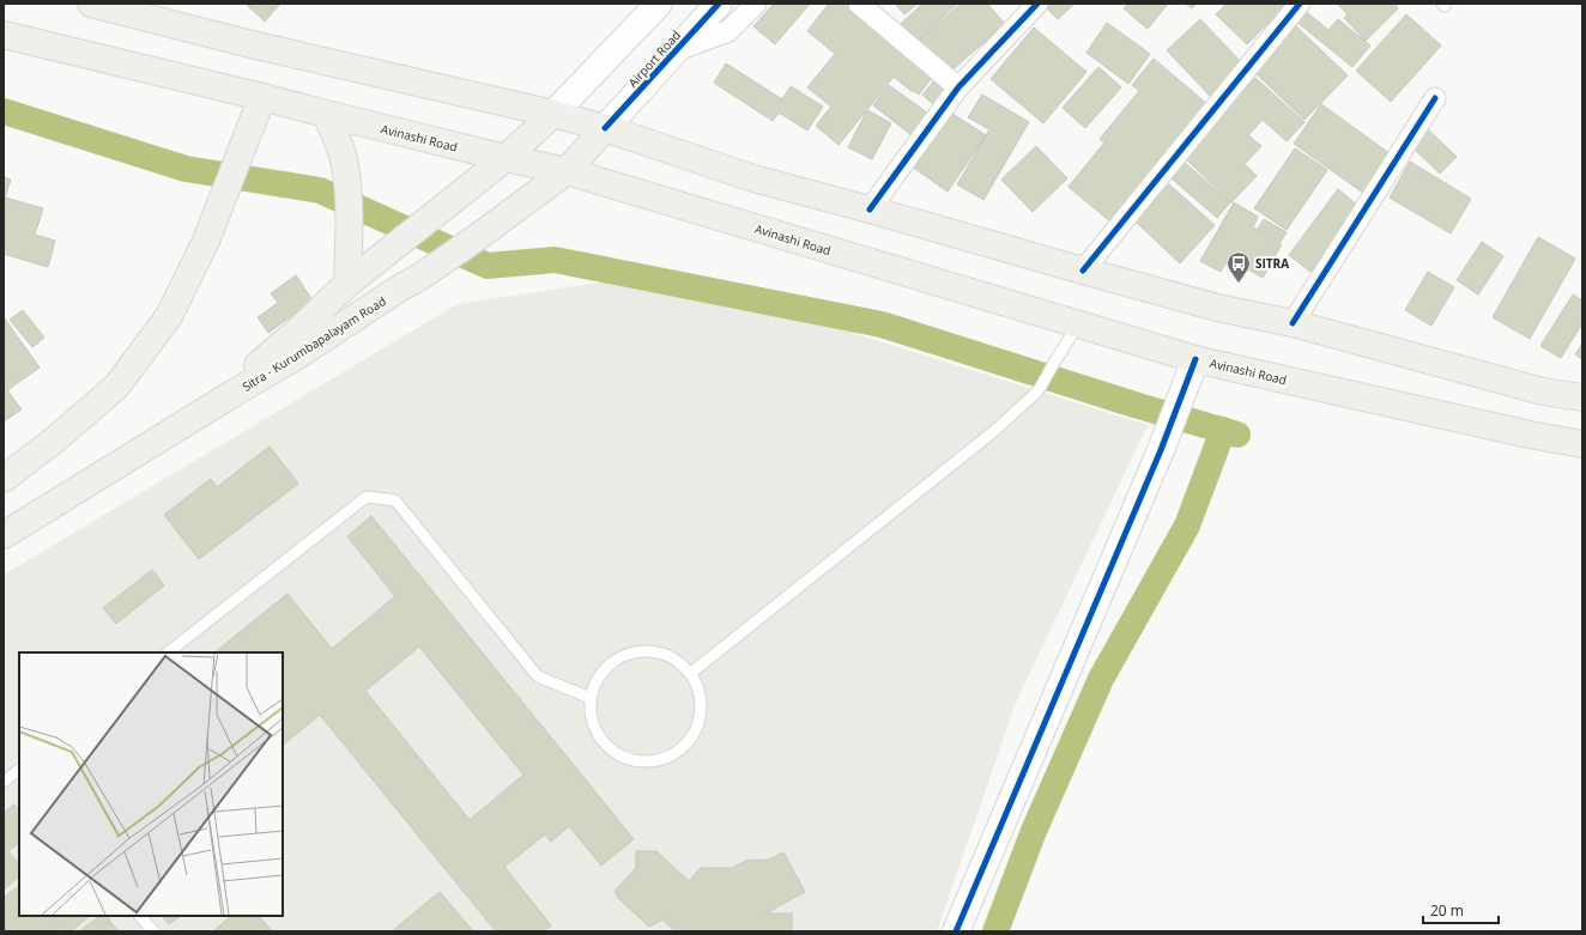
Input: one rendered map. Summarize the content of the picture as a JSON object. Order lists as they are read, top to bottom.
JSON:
{
  "streets": {
    "main road": ["Avinashi Road", "Sitra - Kurumbapalayam Road"],
    "street": ["Airport Road"]
  },
  "crossings": [
    ["Airport Road", "Sitra - Kurumbapalayam Road"],
    ["Avinashi Road", "Sitra - Kurumbapalayam Road"]
  ],
  "places": {
    "bus stop": ["SITRA"]
  },
  "scale_bar": "20 m"
}
